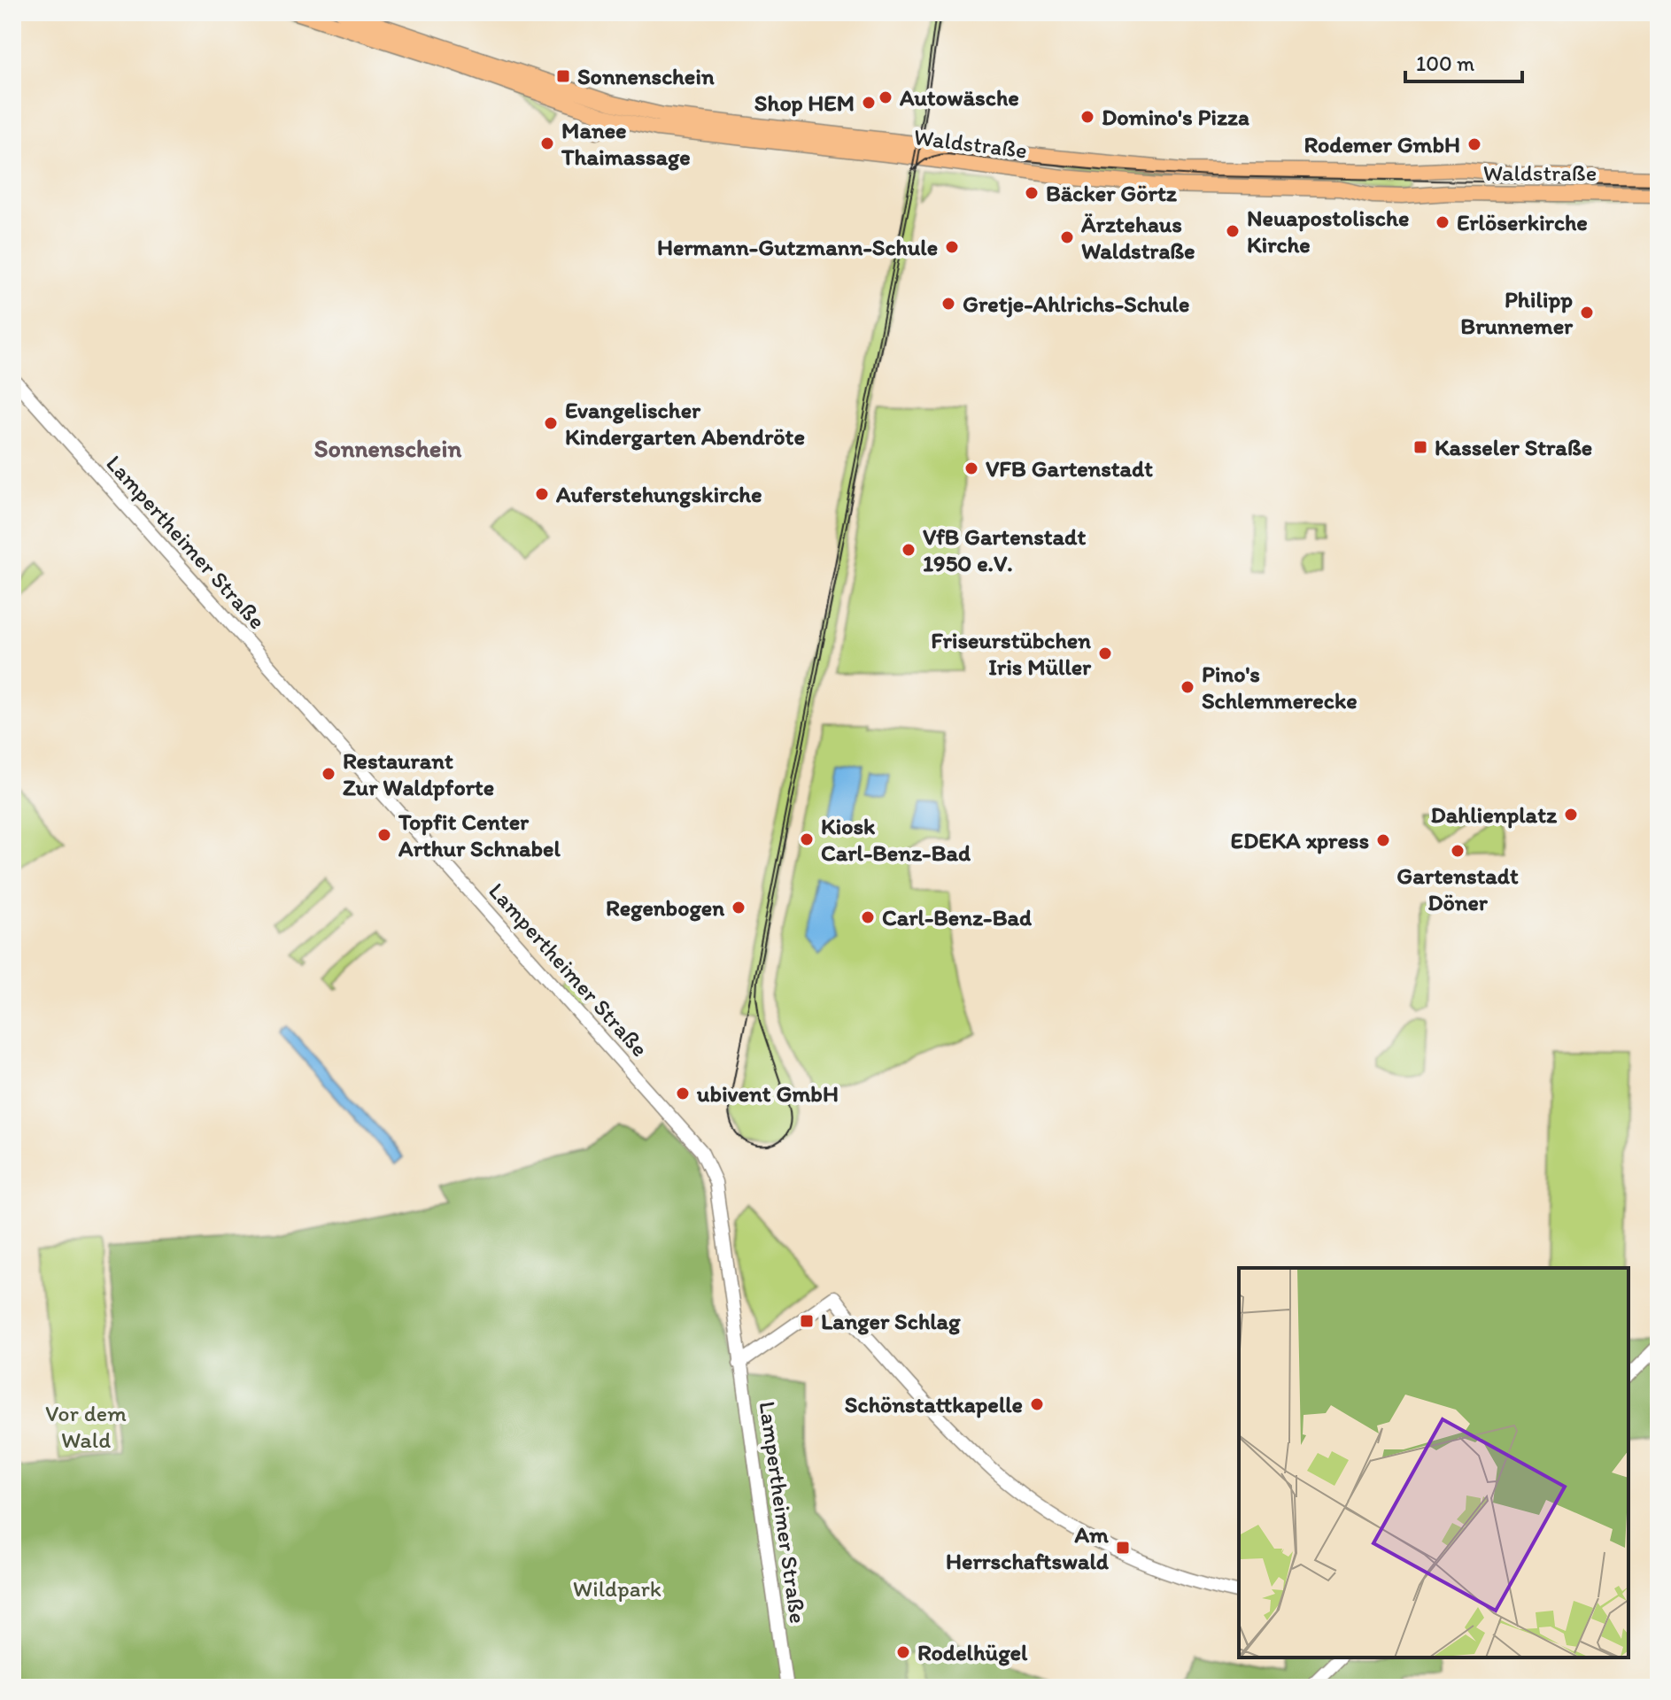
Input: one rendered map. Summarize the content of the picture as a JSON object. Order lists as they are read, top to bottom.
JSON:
{
  "streets": {
    "main road": ["Waldstraße"],
    "street": ["Lampertheimer Straße"]
  },
  "districts": ["Sonnenschein"],
  "parks": ["Vor dem Wald", "Wildpark"],
  "places": {
    "transit": [
      "Sonnenschein",
      "Kasseler Straße",
      "Langer Schlag",
      "Am Herrschaftswald"
    ],
    "other": [
      "Autowäsche",
      "Shop HEM",
      "Domino's Pizza",
      "Manee Thaimassage",
      "Rodemer GmbH",
      "Bäcker Görtz",
      "Erlöserkirche",
      "Neuapostolische Kirche",
      "Ärztehaus Waldstraße",
      "Hermann-Gutzmann-Schule",
      "Gretje-Ahlrichs-Schule",
      "Philipp Brunnemer",
      "Evangelischer Kindergarten Abendröte",
      "VFB Gartenstadt",
      "Auferstehungskirche",
      "VfB Gartenstadt 1950 e.V.",
      "Friseurstübchen Iris Müller",
      "Pino's Schlemmerecke",
      "Restaurant Zur Waldpforte",
      "Dahlienplatz",
      "Topfit Center Arthur Schnabel",
      "Kiosk Carl-Benz-Bad",
      "EDEKA xpress",
      "Gartenstadt Döner",
      "Regenbogen",
      "Carl-Benz-Bad",
      "ubivent GmbH",
      "Schönstattkapelle",
      "Rodelhügel"
    ]
  },
  "scale_bar": "100 m"
}
